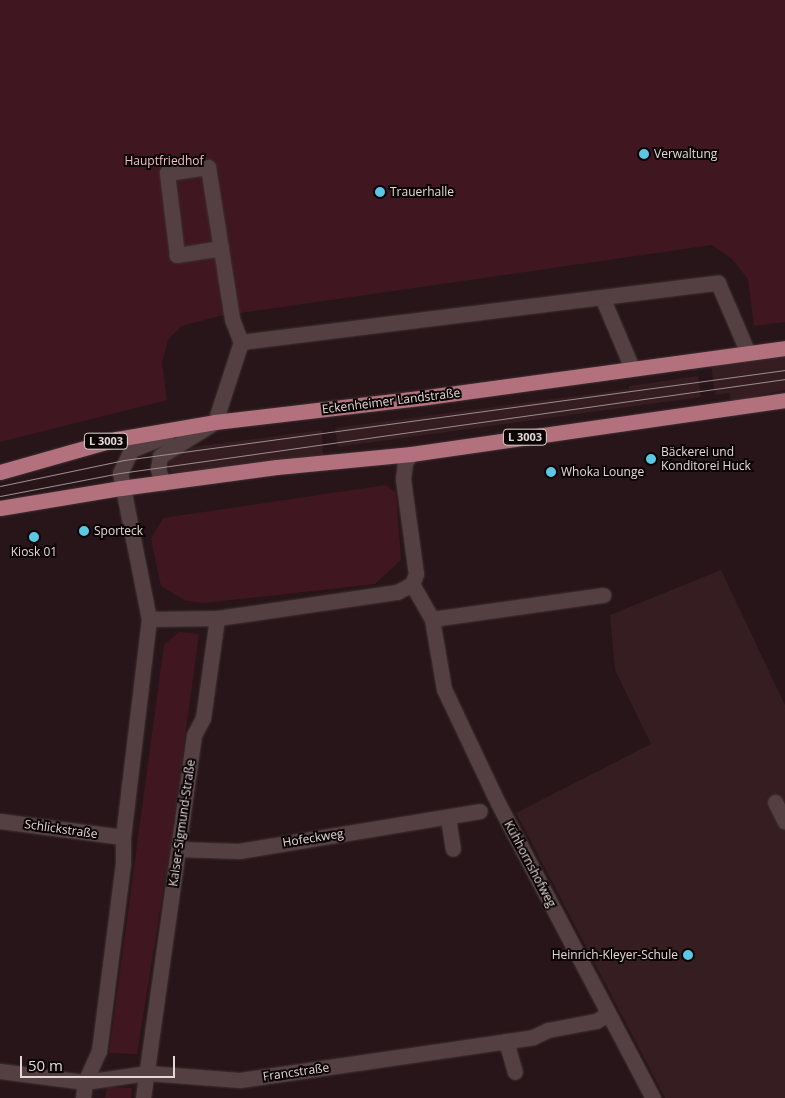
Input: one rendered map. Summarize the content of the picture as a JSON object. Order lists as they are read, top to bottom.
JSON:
{
  "streets": {
    "main road": ["Eckenheimer Landstraße", "L 3003"],
    "street": [
      "Kaiser-Sigmund-Straße",
      "Schlickstraße",
      "Hofeckweg",
      "Kühhornshofweg",
      "Francstraße"
    ]
  },
  "crossings": [
    ["Kaiser-Sigmund-Straße", "Hofeckweg"],
    ["Kaiser-Sigmund-Straße", "Francstraße"],
    ["Kühhornshofweg", "Francstraße"]
  ],
  "parks": ["Hauptfriedhof"],
  "places": [
    "Verwaltung",
    "Trauerhalle",
    "Bäckerei und Konditorei Huck",
    "Whoka Lounge",
    "Sporteck",
    "Kiosk 01",
    "Heinrich-Kleyer-Schule"
  ],
  "scale_bar": "50 m"
}
